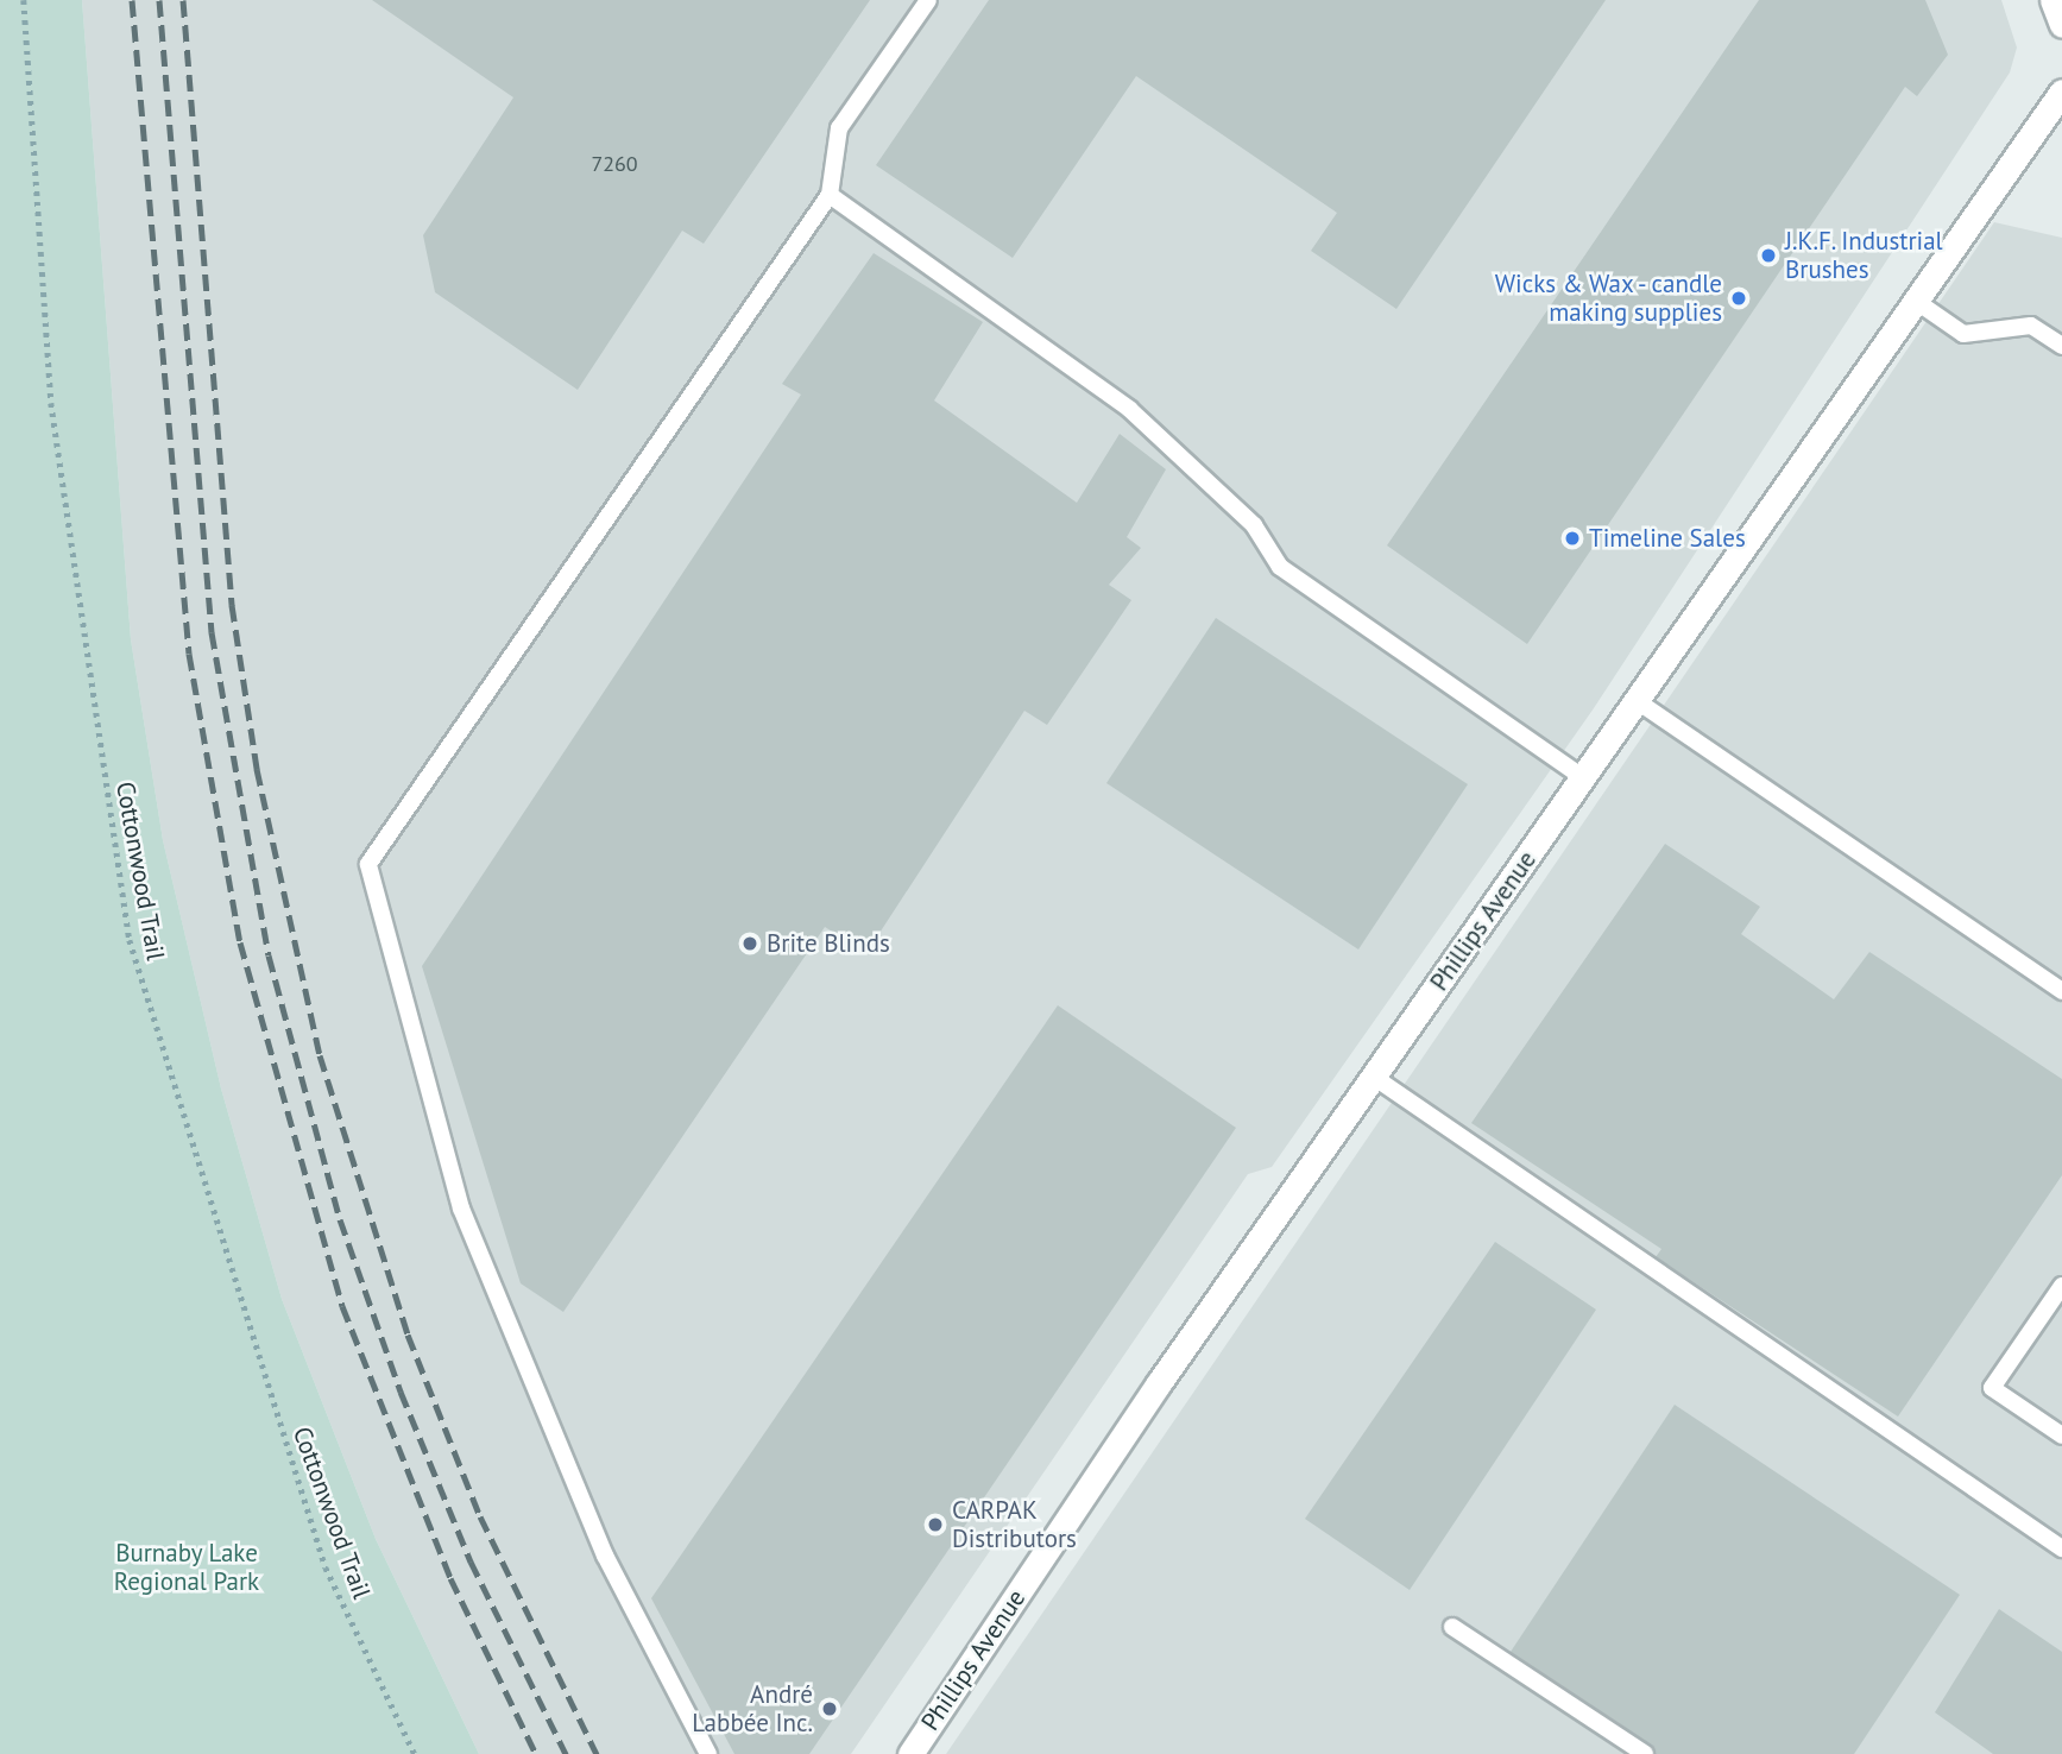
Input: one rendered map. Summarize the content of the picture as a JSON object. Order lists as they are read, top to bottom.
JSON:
{
  "streets": {
    "street": ["Phillips Avenue"],
    "path": ["Cottonwood Trail"]
  },
  "parks": ["Burnaby Lake Regional Park"],
  "places": [
    "J.K.F. Industrial Brushes",
    "Wicks & Wax - candle making supplies",
    "Timeline Sales",
    "Brite Blinds",
    "CARPAK Distributors",
    "André Labbée Inc."
  ],
  "house_numbers": ["7260"]
}
